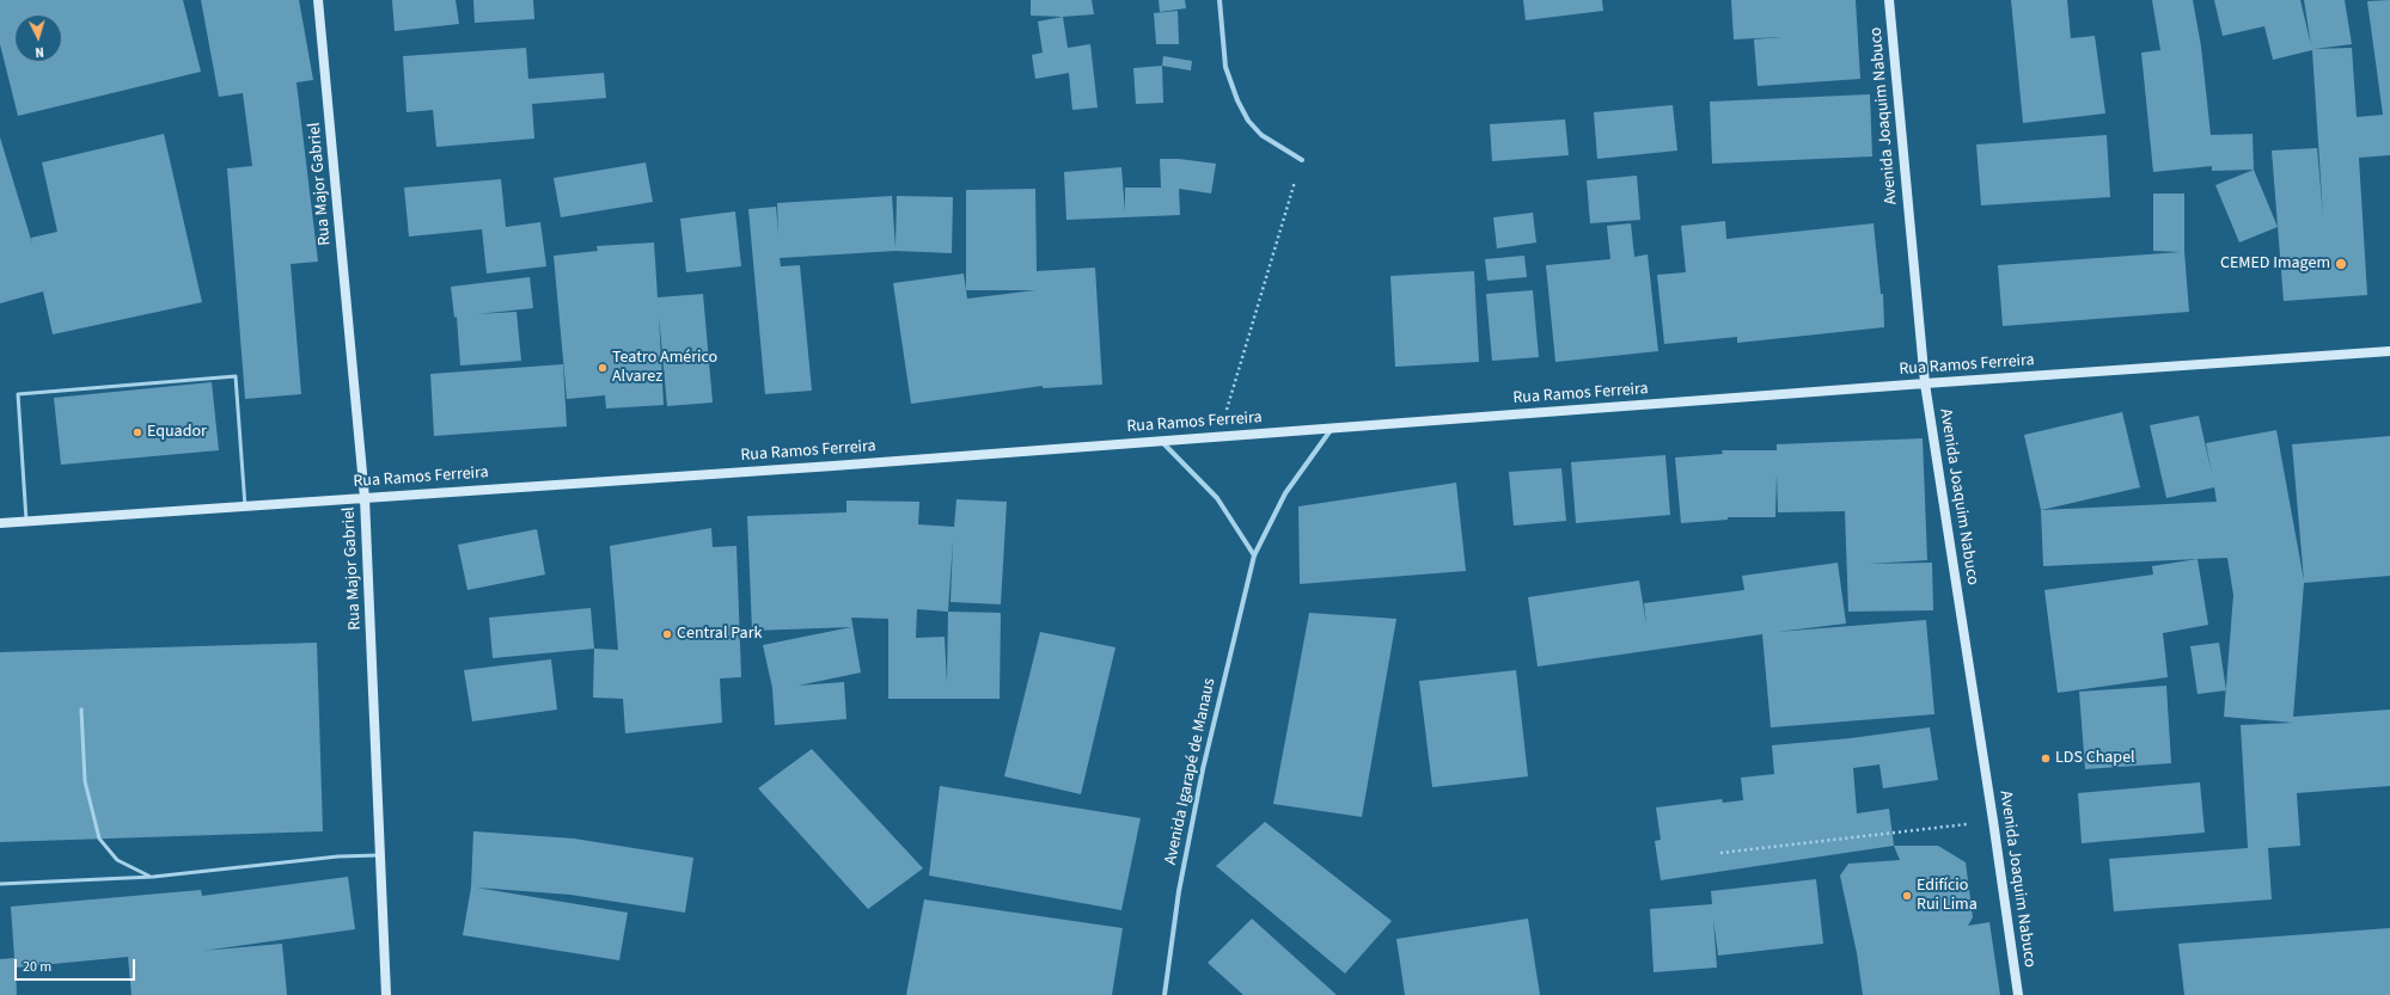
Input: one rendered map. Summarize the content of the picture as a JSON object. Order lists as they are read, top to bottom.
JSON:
{
  "streets": {
    "main road": ["Avenida Joaquim Nabuco", "Rua Major Gabriel", "Rua Ramos Ferreira"],
    "street": ["Avenida Igarapé de Manaus"]
  },
  "crossings": [
    ["Avenida Joaquim Nabuco", "Rua Ramos Ferreira"],
    ["Rua Major Gabriel", "Rua Ramos Ferreira"],
    ["Rua Ramos Ferreira", "Avenida Igarapé de Manaus"]
  ],
  "places": [
    "CEMED Imagem",
    "Teatro Américo Alvarez",
    "Equador",
    "Central Park",
    "LDS Chapel",
    "Edifício Rui Lima"
  ],
  "scale_bar": "20 m",
  "north": "bottom"
}
